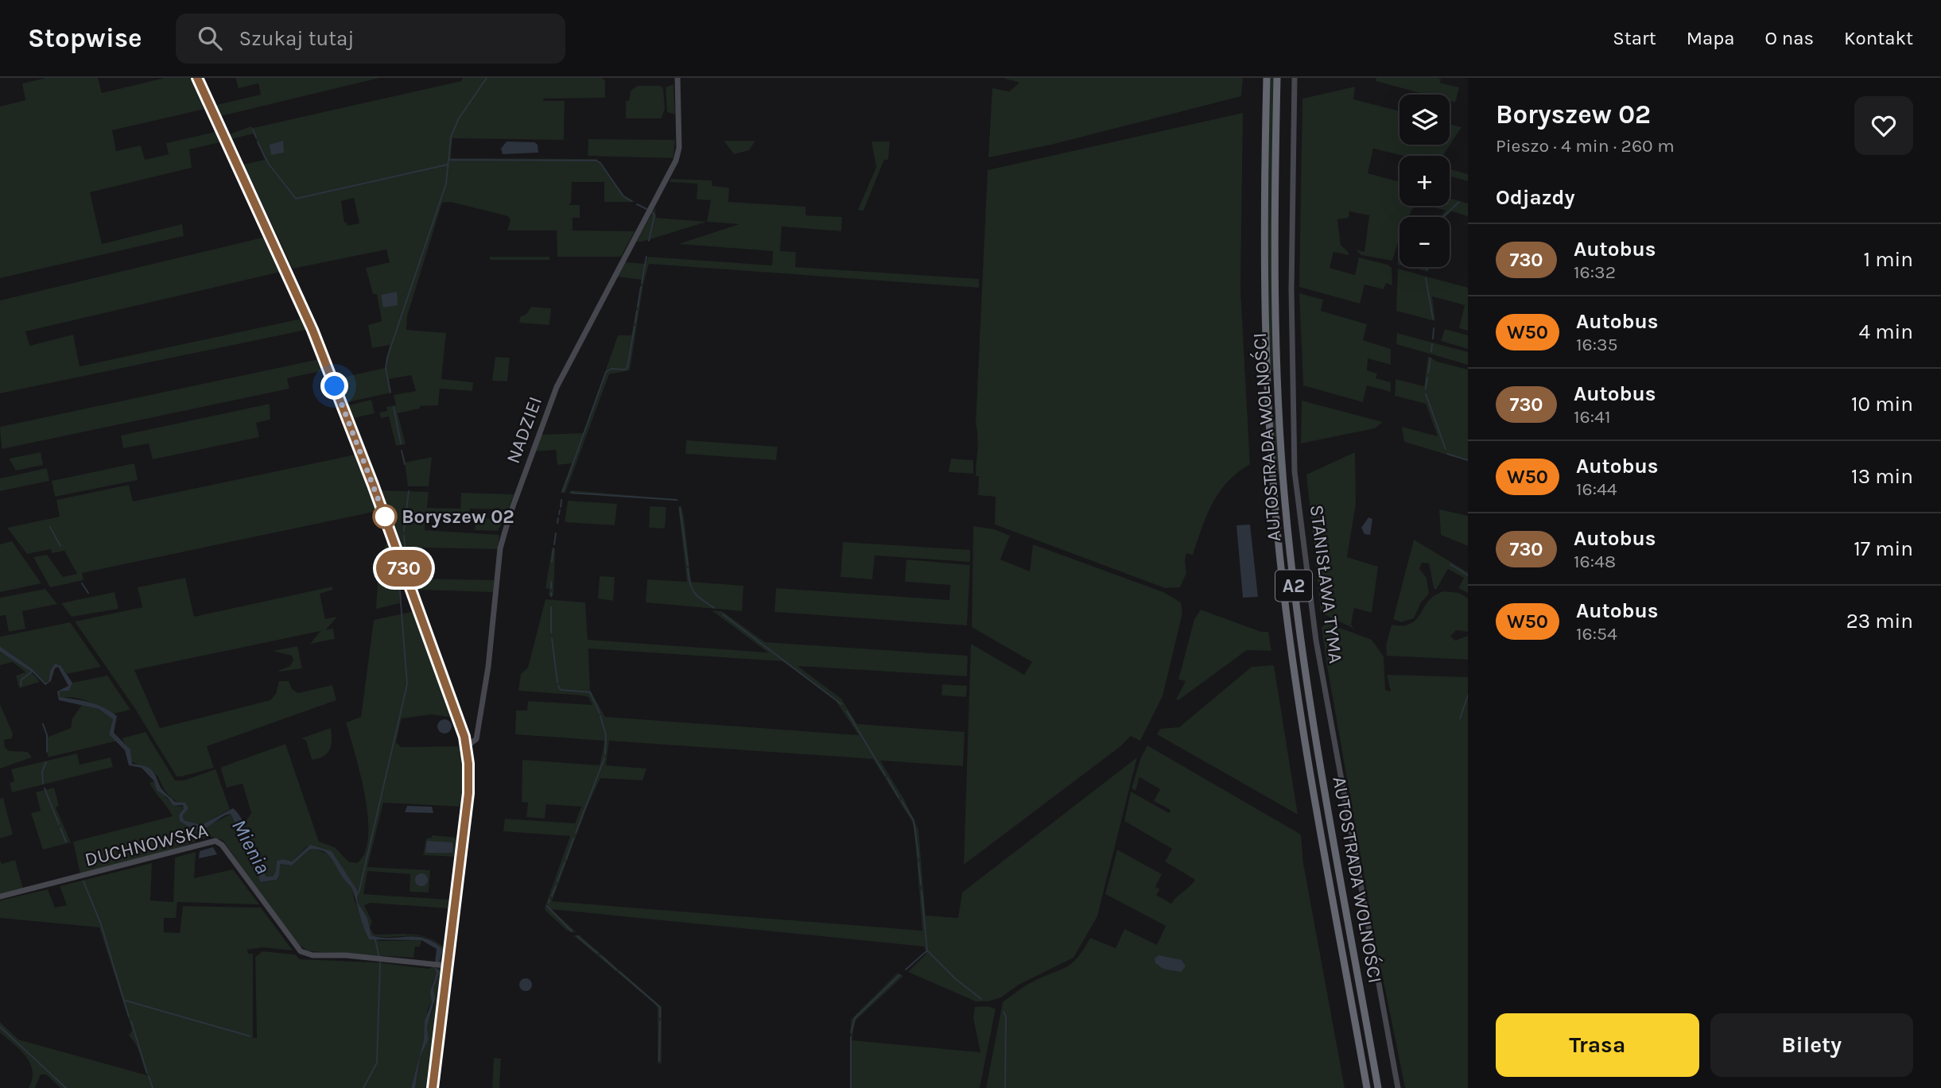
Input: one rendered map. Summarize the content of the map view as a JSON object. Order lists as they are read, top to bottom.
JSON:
{
  "streets": {
    "highway": ["AUTOSTRADA WOLNOŚCI", "A2"],
    "street": ["NADZIEI", "STANISŁAWA TYMA", "DUCHNOWSKA"]
  },
  "water": ["Mienia"],
  "places": ["Boryszew 02"],
  "lines": ["bus line 730"],
  "page": {
    "header": "Stopwise",
    "search": "Szukaj tutaj",
    "nav": [
      "Start",
      "Mapa",
      "O nas",
      "Kontakt"
    ],
    "on_map": "730",
    "heading": [
      ["Boryszew 02", "Pieszo · 4 min · 260 m"],
      "Odjazdy"
    ],
    "map_buttons": ["+", "−"],
    "list": [
      {
        "mark": "730",
        "name": "Autobus",
        "note": "16:32",
        "value": "1 min"
      },
      {
        "mark": "W50",
        "name": "Autobus",
        "note": "16:35",
        "value": "4 min"
      },
      {
        "mark": "730",
        "name": "Autobus",
        "note": "16:41",
        "value": "10 min"
      },
      {
        "mark": "W50",
        "name": "Autobus",
        "note": "16:44",
        "value": "13 min"
      },
      {
        "mark": "730",
        "name": "Autobus",
        "note": "16:48",
        "value": "17 min"
      },
      {
        "mark": "W50",
        "name": "Autobus",
        "note": "16:54",
        "value": "23 min"
      }
    ],
    "buttons": ["Trasa", "Bilety"]
  }
}
